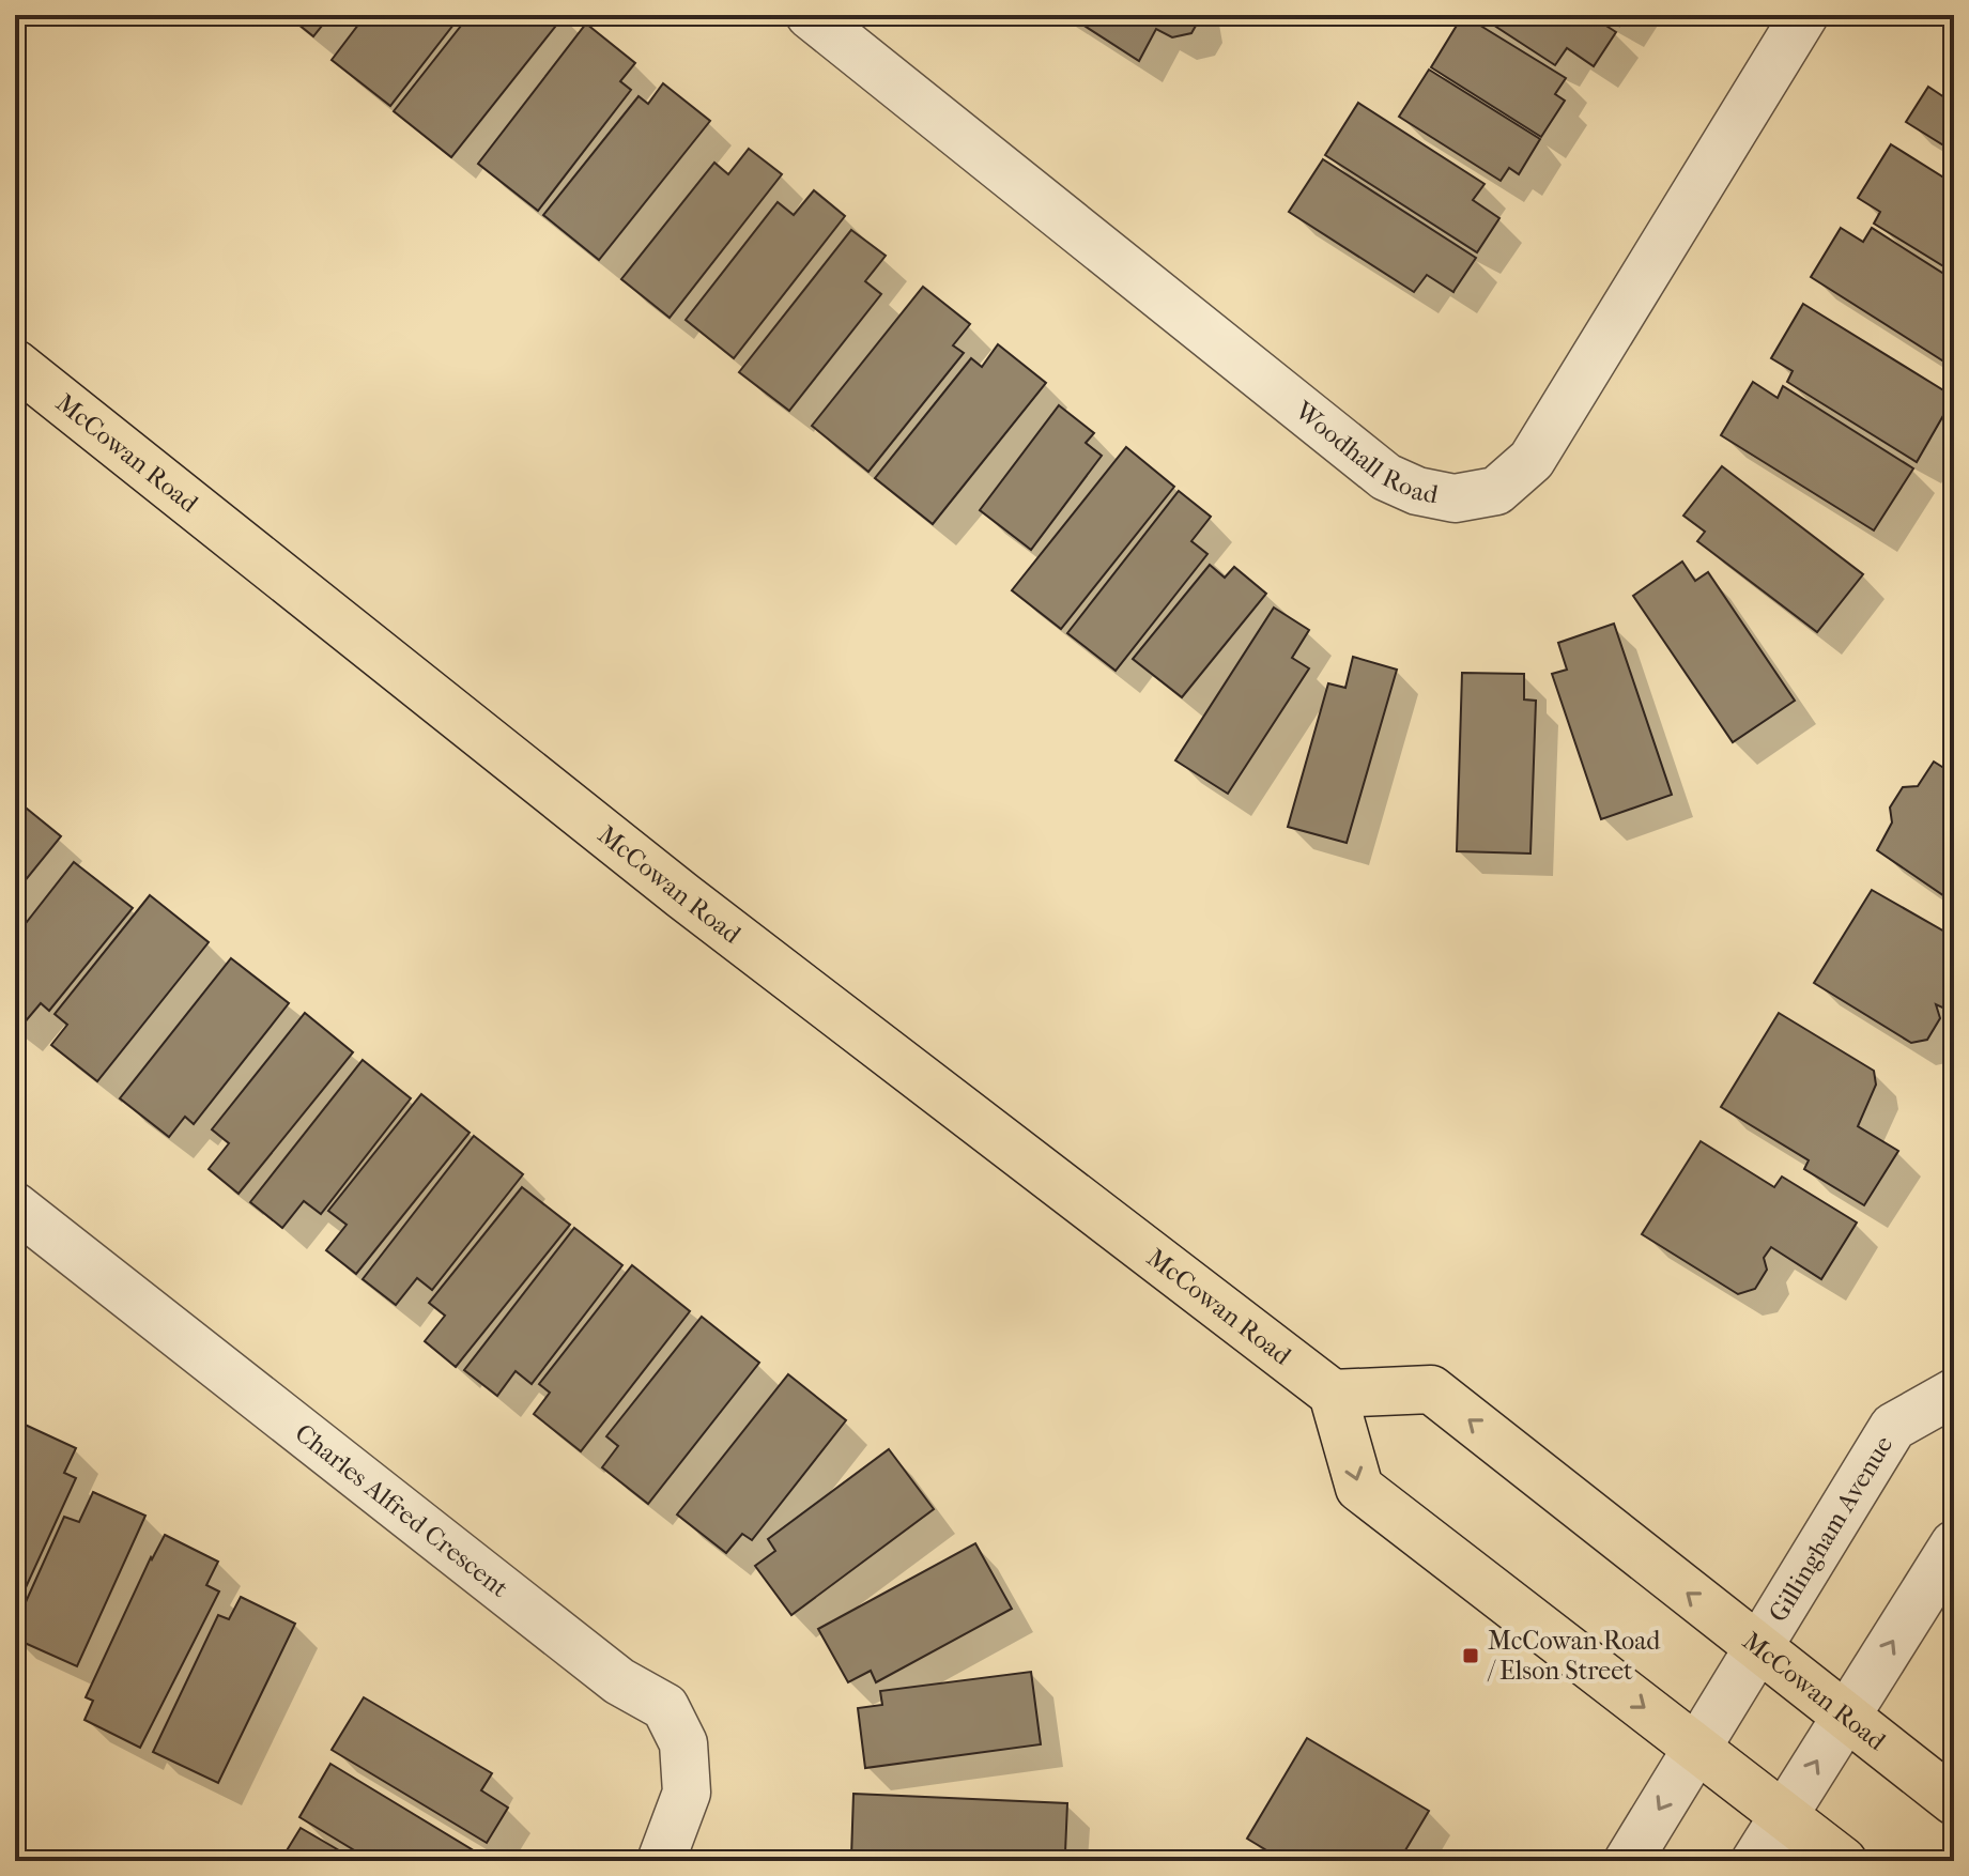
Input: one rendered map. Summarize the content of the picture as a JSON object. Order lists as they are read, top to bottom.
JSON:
{
  "streets": {
    "main road": ["McCowan Road"],
    "street": ["Woodhall Road", "Charles Alfred Crescent", "Gillingham Avenue"]
  },
  "crossings": [
    ["McCowan Road", "Gillingham Avenue"]
  ],
  "places": {
    "transit": ["McCowan Road / Elson Street"]
  }
}
